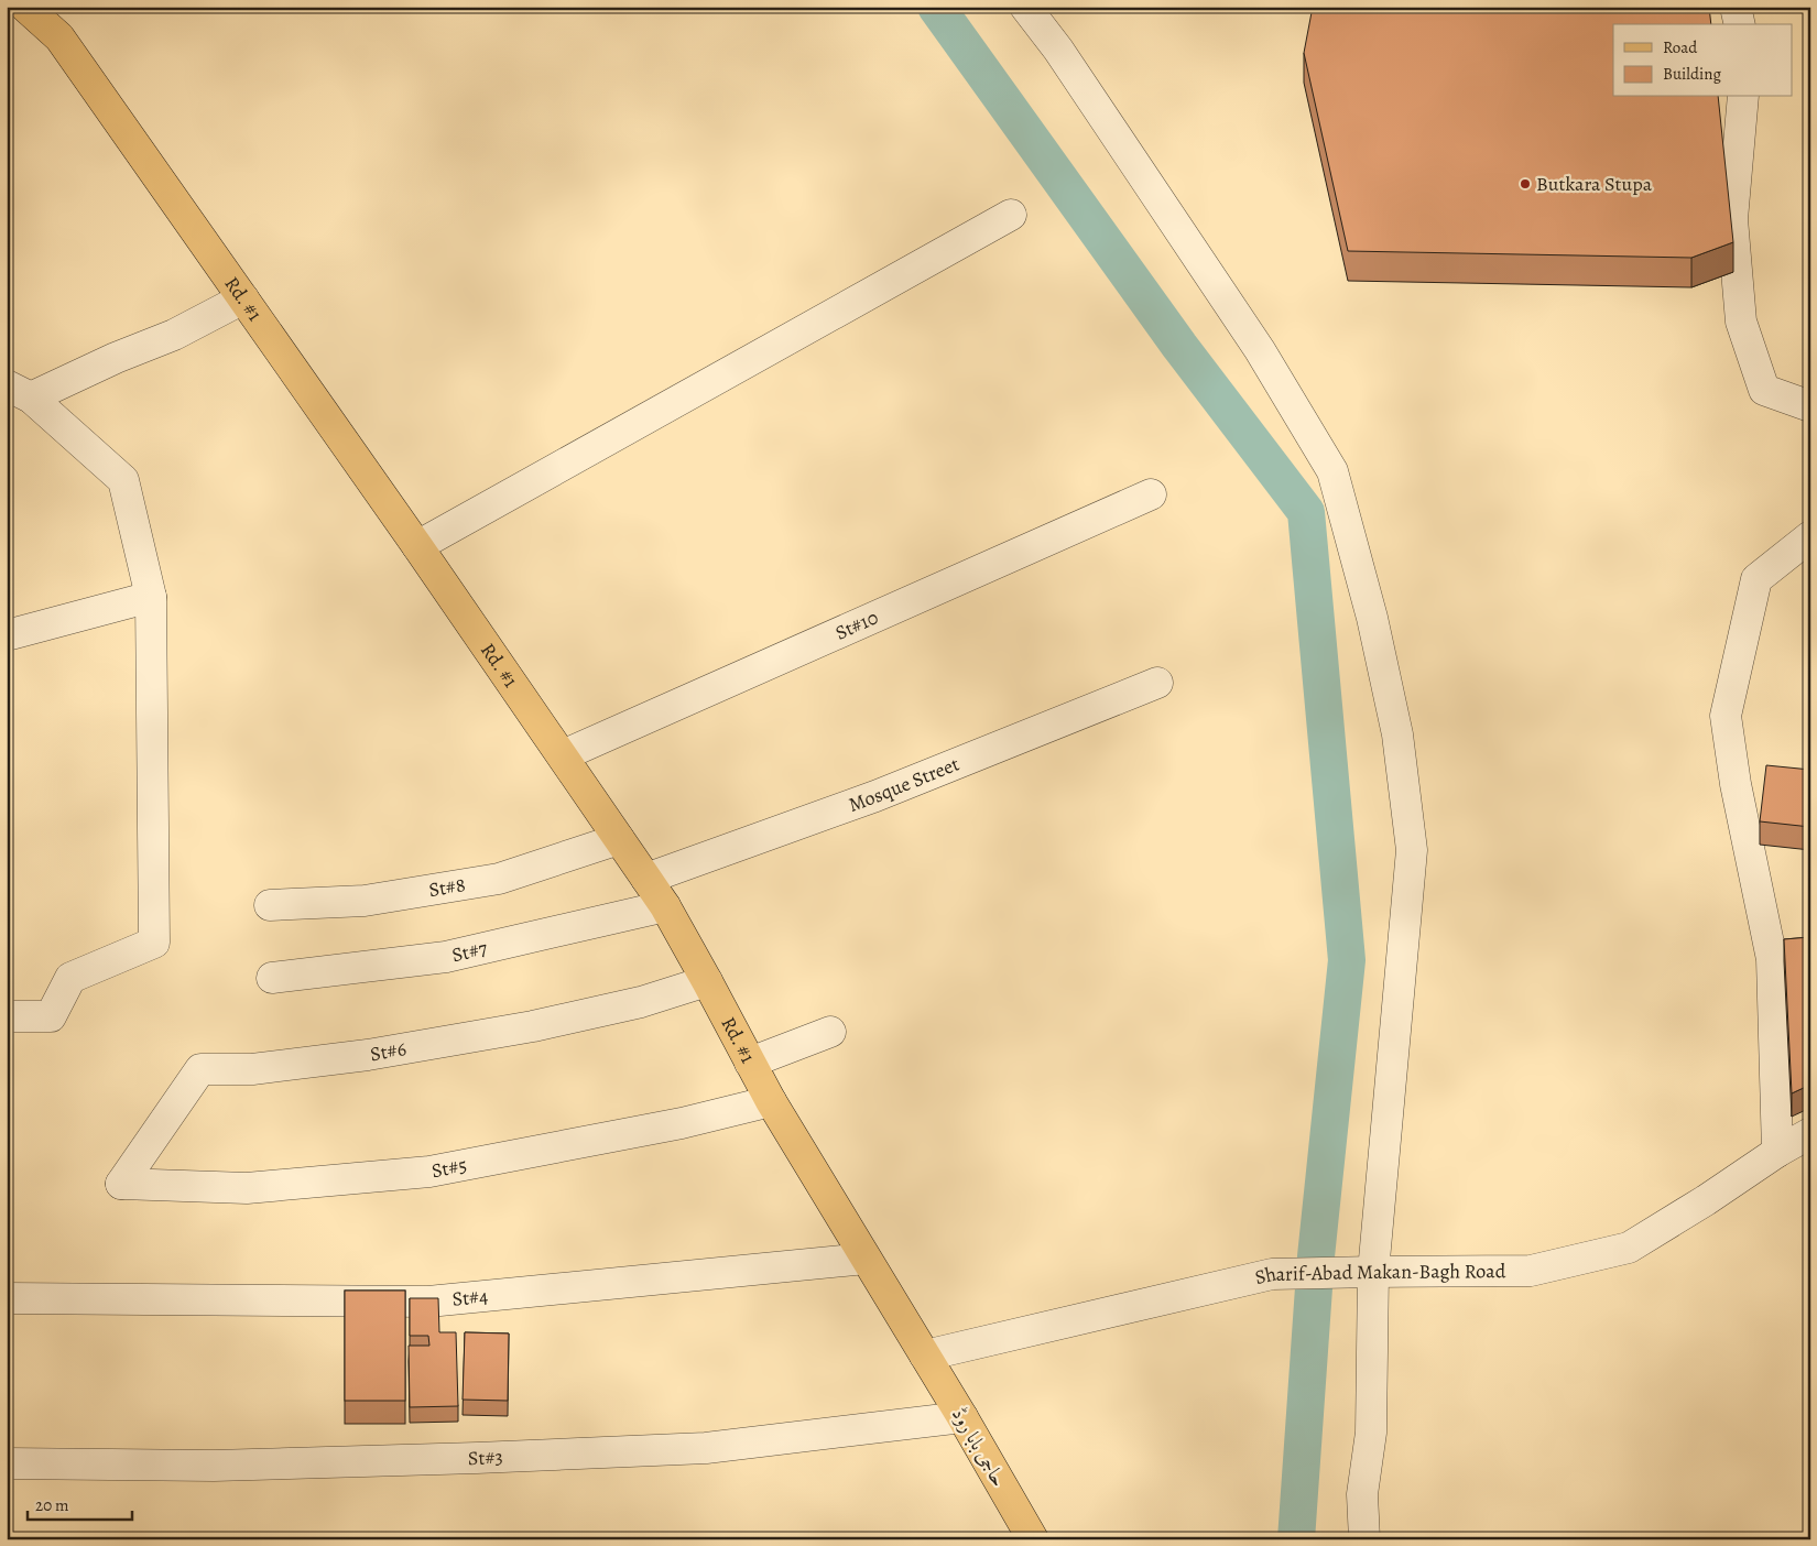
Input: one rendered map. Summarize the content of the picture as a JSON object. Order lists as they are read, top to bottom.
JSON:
{
  "streets": {
    "main road": ["Rd. #1", "حاجی بابا روڈ"],
    "street": [
      "St#10",
      "Mosque Street",
      "St#8",
      "St#7",
      "St#6",
      "St#5",
      "Sharif-Abad Makan-Bagh Road",
      "St#4",
      "St#3"
    ]
  },
  "crossings": [
    ["Rd. #1", "St#10"],
    ["Rd. #1", "Mosque Street"],
    ["Rd. #1", "St#8"],
    ["Rd. #1", "St#7"],
    ["Rd. #1", "St#6"],
    ["Rd. #1", "St#5"],
    ["Rd. #1", "Sharif-Abad Makan-Bagh Road"],
    ["Rd. #1", "St#4"],
    ["Rd. #1", "حاجی بابا روڈ"],
    ["St#6", "St#5"],
    ["Sharif-Abad Makan-Bagh Road", "حاجی بابا روڈ"],
    ["حاجی بابا روڈ", "St#3"]
  ],
  "places": ["Butkara Stupa"],
  "legend": ["Road", "Building"],
  "scale_bar": "20 m"
}
